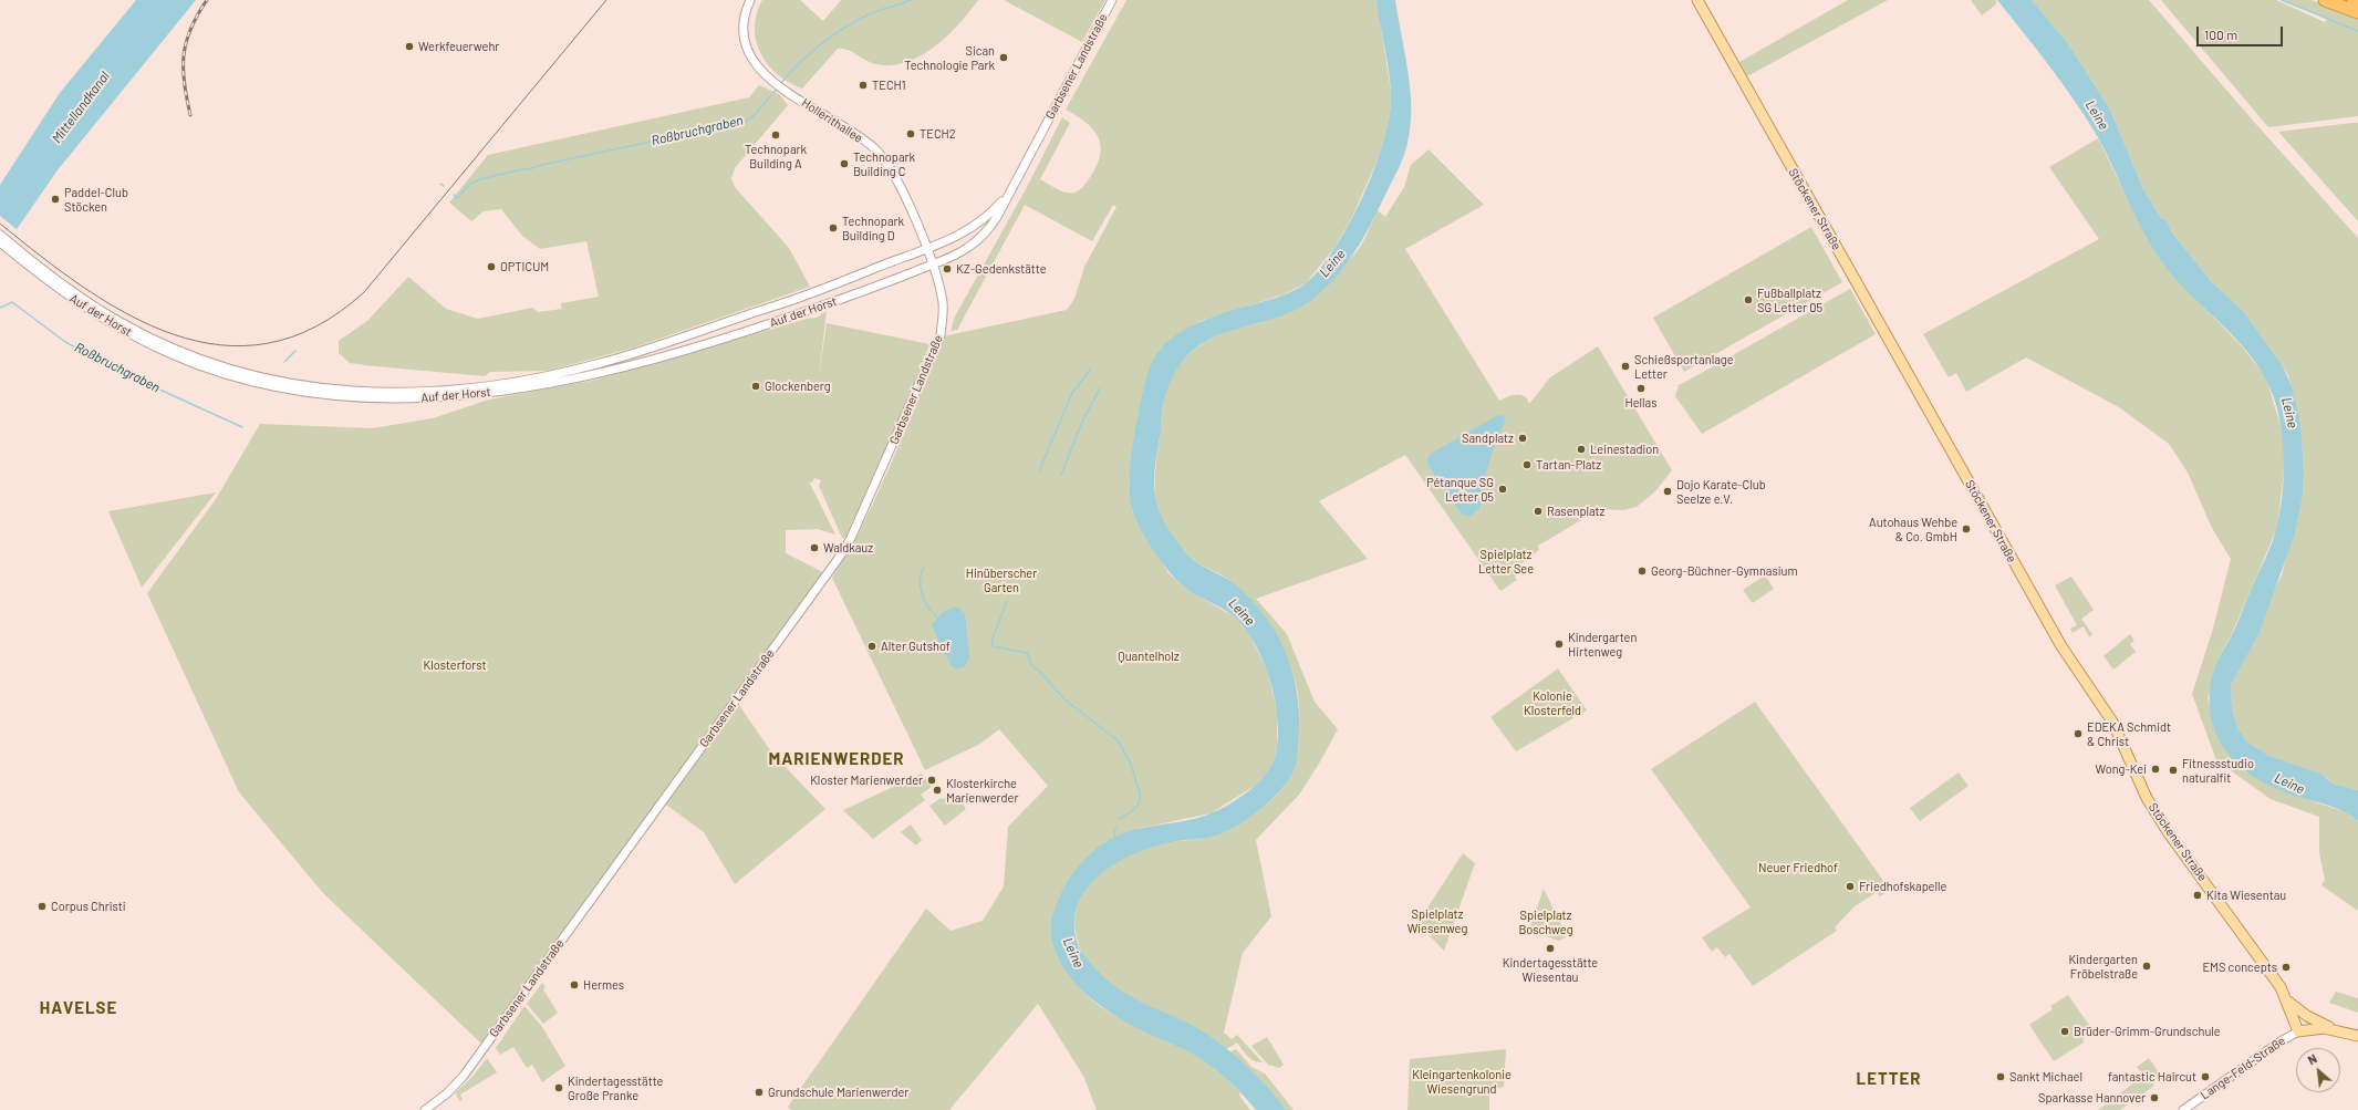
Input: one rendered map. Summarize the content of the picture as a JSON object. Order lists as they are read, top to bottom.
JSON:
{
  "streets": {
    "main road": ["Stöckener Straße", "Lange-Feld-Straße"],
    "street": ["Garbsener Landstraße", "Hollerithallee", "Auf der Horst"]
  },
  "crossings": [
    ["Garbsener Landstraße", "Hollerithallee"],
    ["Garbsener Landstraße", "Auf der Horst"],
    ["Hollerithallee", "Auf der Horst"],
    ["Stöckener Straße", "Lange-Feld-Straße"]
  ],
  "districts": ["MARIENWERDER", "HAVELSE", "LETTER"],
  "water": ["Mittellandkanal", "Leine", "Roßbruchgraben"],
  "parks": [
    "Spielplatz Letter See",
    "Hinüberscher Garten",
    "Quantelholz",
    "Klosterforst",
    "Kolonie Klosterfeld",
    "Neuer Friedhof",
    "Spielplatz Wiesenweg",
    "Spielplatz Boschweg",
    "Kleingartenkolonie Wiesengrund"
  ],
  "places": [
    "Werkfeuerwehr",
    "Sican Technologie Park",
    "TECH1",
    "TECH2",
    "Technopark Building A",
    "Technopark Building C",
    "Paddel-Club Stöcken",
    "Technopark Building D",
    "OPTICUM",
    "KZ-Gedenkstätte",
    "Fußballplatz SG Letter 05",
    "Schießsportanlage Letter",
    "Glockenberg",
    "Hellas",
    "Sandplatz",
    "Leinestadion",
    "Tartan-Platz",
    "Pétanque SG Letter 05",
    "Dojo Karate-Club Seelze e.V.",
    "Rasenplatz",
    "Autohaus Wehbe & Co. GmbH",
    "Waldkauz",
    "Georg-Büchner-Gymnasium",
    "Kindergarten Hirtenweg",
    "Alter Gutshof",
    "EDEKA Schmidt & Christ",
    "Wong-Kei",
    "Fitnessstudio naturalfit",
    "Kloster Marienwerder",
    "Klosterkirche Marienwerder",
    "Friedhofskapelle",
    "Kita Wiesentau",
    "Corpus Christi",
    "Kindertagesstätte Wiesentau",
    "Kindergarten Fröbelstraße",
    "EMS concepts",
    "Hermes",
    "Brüder-Grimm-Grundschule",
    "Sankt Michael",
    "fantastic Haircut",
    "Kindertagesstätte Große Pranke",
    "Grundschule Marienwerder",
    "Sparkasse Hannover"
  ],
  "scale_bar": "100 m",
  "north": "top left"
}
